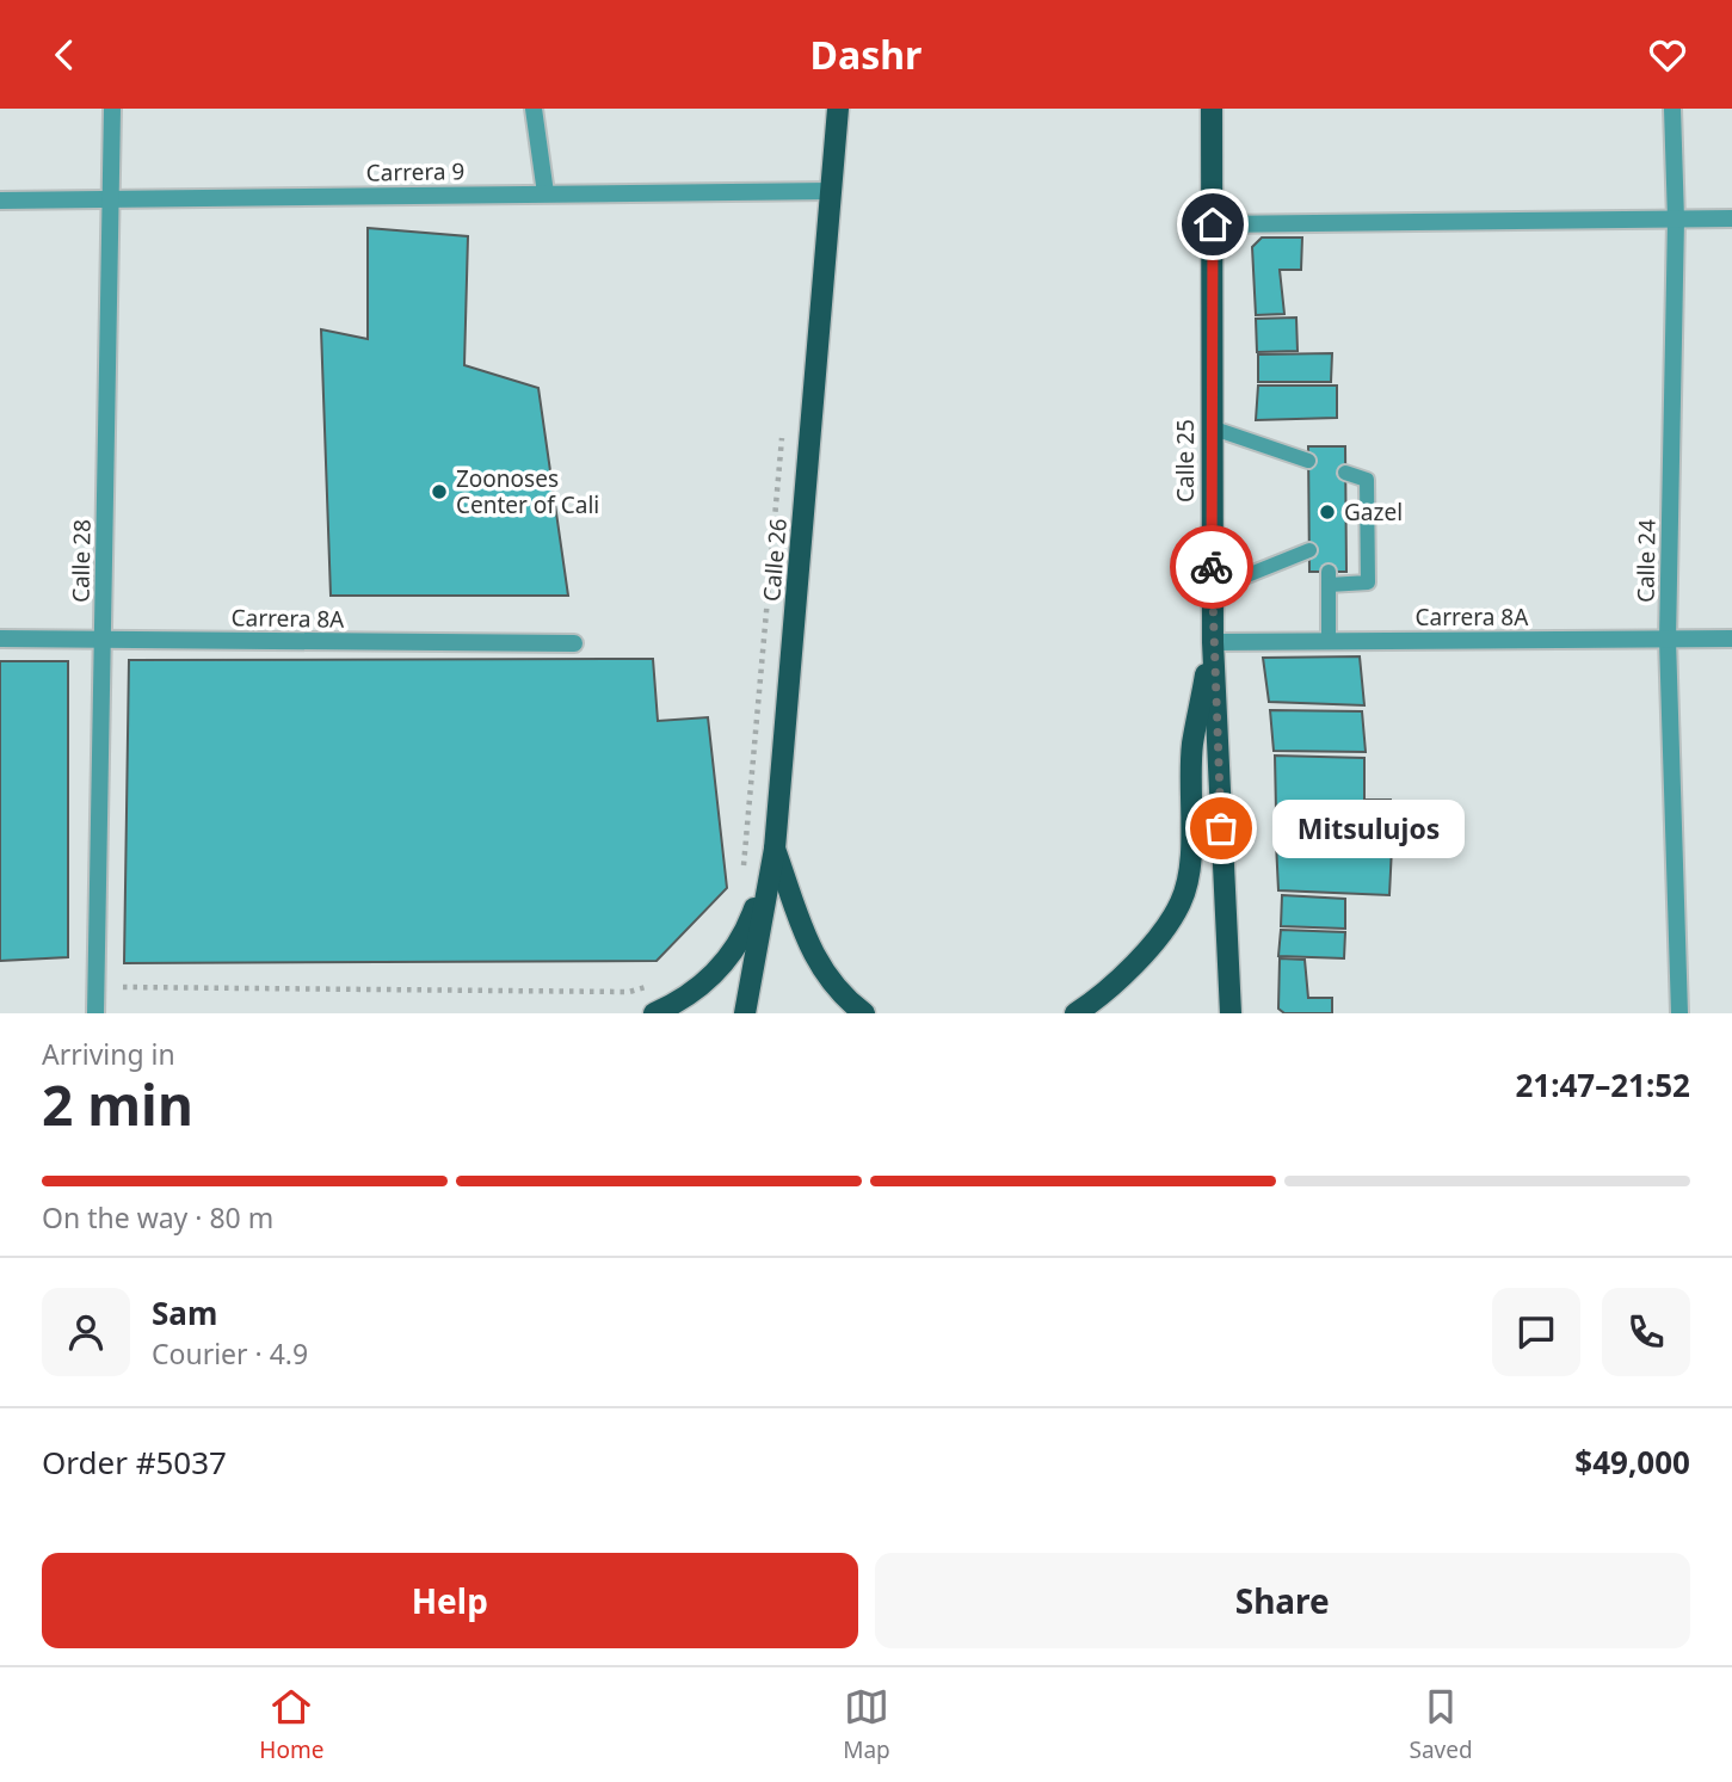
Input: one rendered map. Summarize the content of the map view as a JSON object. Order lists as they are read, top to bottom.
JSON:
{
  "streets": {
    "main road": ["Calle 25", "Calle 26"],
    "street": [
      "Carrera 9",
      "Calle 28",
      "Calle 24",
      "Carrera 8A"
    ]
  },
  "crossings": [
    ["Carrera 9", "Calle 26"],
    ["Carrera 9", "Calle 28"],
    ["Calle 25", "Carrera 8A"],
    ["Calle 28", "Carrera 8A"],
    ["Calle 24", "Carrera 8A"]
  ],
  "places": ["Zoonoses Center of Cali", "Gazel", "Mitsulujos"],
  "page": {
    "header": "Dashr",
    "bubble": "Mitsulujos",
    "heading": ["2 min", "Arriving in", "21:47–21:52"],
    "panel": [
      "Sam",
      "Courier · 4.9",
      "Order #5037",
      "$49,000"
    ],
    "bar": "On the way · 80 m",
    "buttons": ["Help", "Share"],
    "tabs": ["Home", "Map", "Saved"]
  }
}
